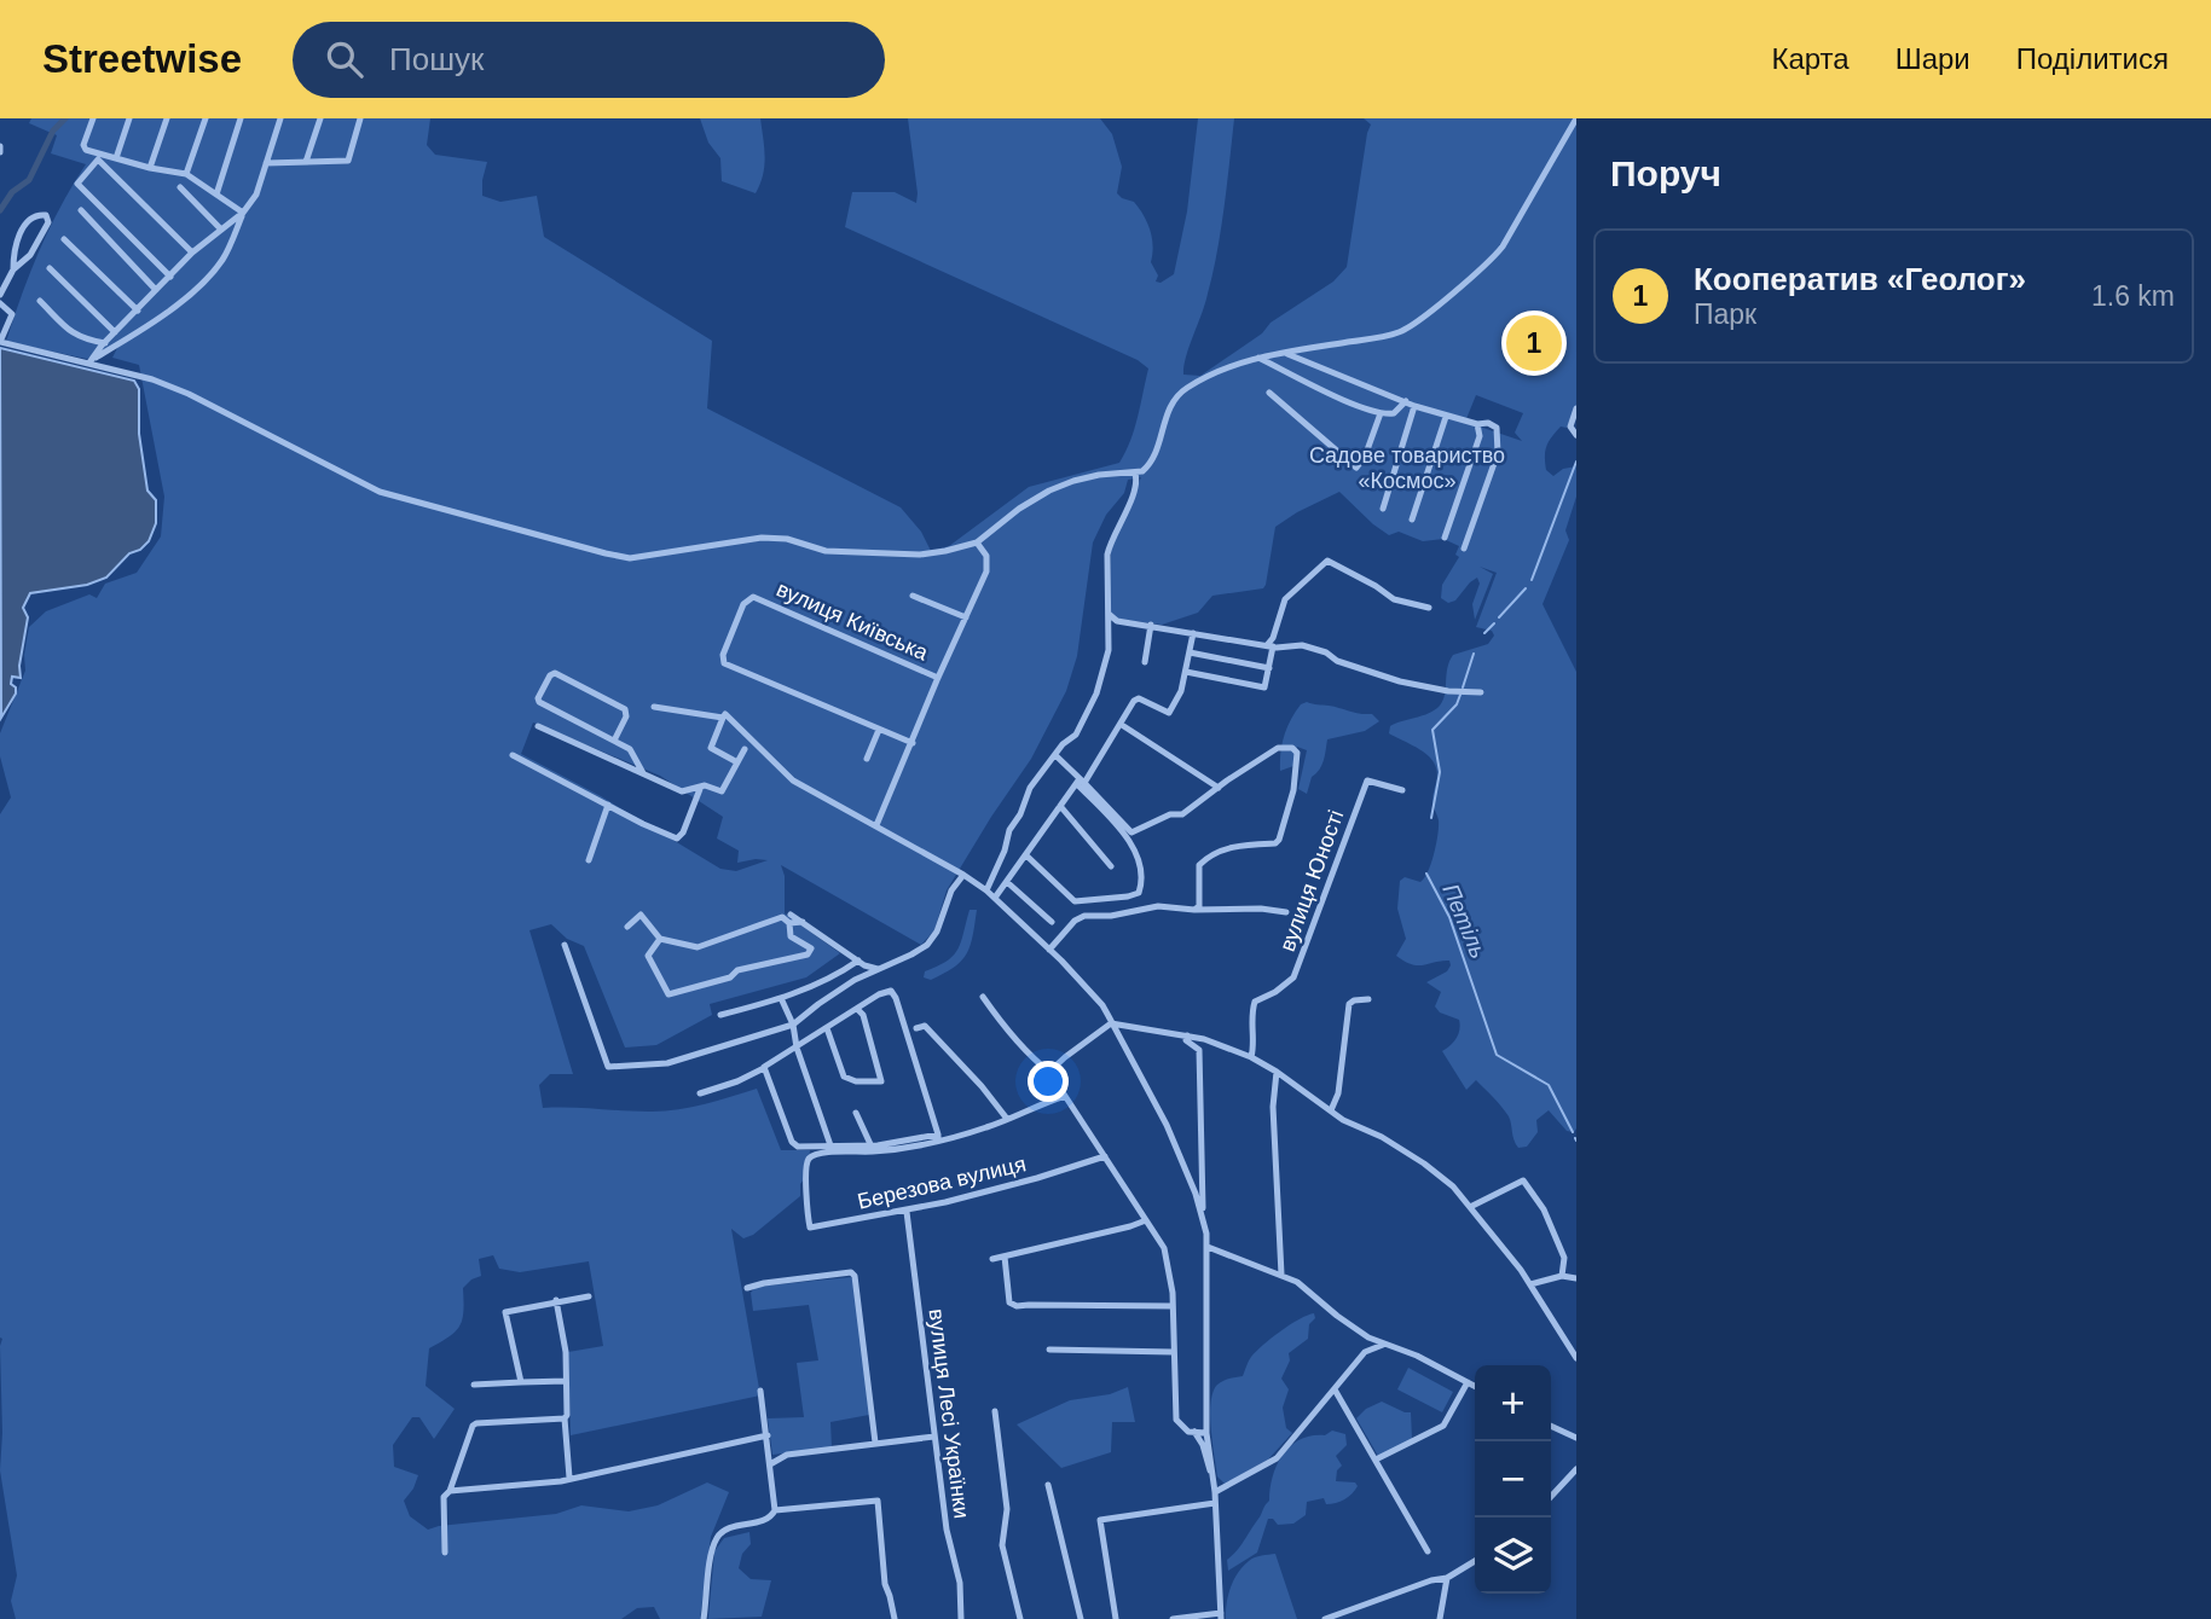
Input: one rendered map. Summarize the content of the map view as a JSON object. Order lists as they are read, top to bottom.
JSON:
{
  "streets": {
    "street": [
      "вулиця Київська",
      "вулиця Юності",
      "Березова вулиця",
      "вулиця Лесі Українки"
    ]
  },
  "crossings": [
    ["Березова вулиця", "вулиця Лесі Українки"]
  ],
  "water": ["Петіль"],
  "parks": ["Садове товариство «Космос»"],
  "page": {
    "header": "Streetwise",
    "search": "Пошук",
    "nav": ["Карта", "Шари", "Поділитися"],
    "heading": "Поруч",
    "list": [
      {
        "mark": "1",
        "name": "Кооператив «Геолог»",
        "note": "Парк",
        "value": "1.6 km"
      }
    ],
    "pins": "1",
    "map_buttons": ["+", "−"]
  }
}
